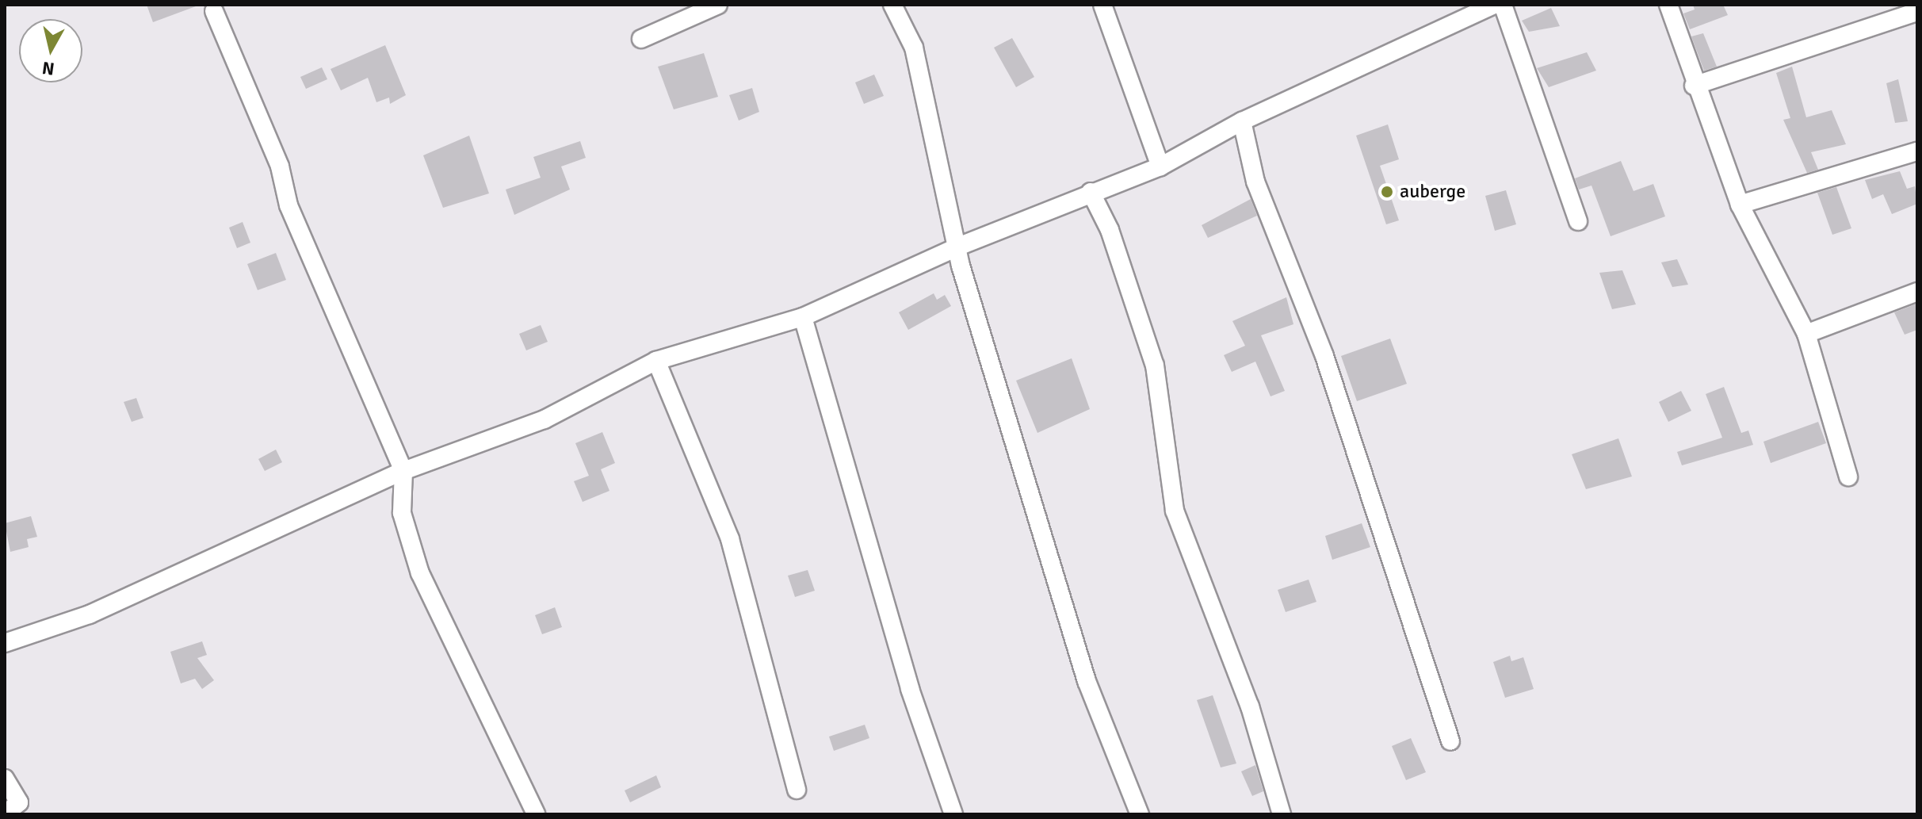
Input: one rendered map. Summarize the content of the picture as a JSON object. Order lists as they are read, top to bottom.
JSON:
{
  "places": ["auberge"],
  "north": "bottom"
}
